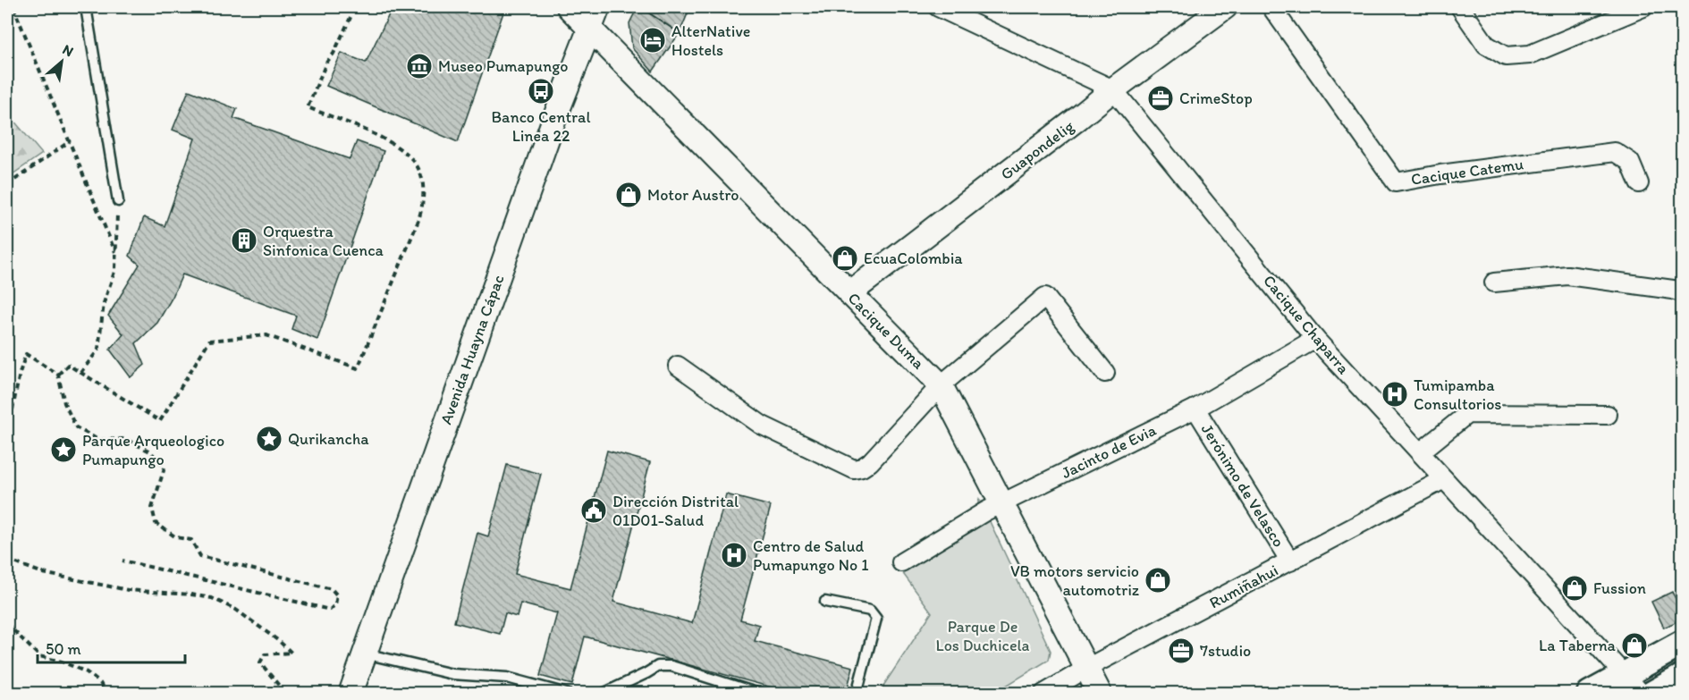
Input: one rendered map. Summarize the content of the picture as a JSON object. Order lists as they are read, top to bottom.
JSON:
{
  "streets": {
    "street": [
      "Guapondelig",
      "Cacique Catemu",
      "Cacique Chaparra",
      "Cacique Duma",
      "Avenida Huayna Cápac",
      "Jacinto de Evia",
      "Jerónimo de Velasco",
      "Rumiñahui"
    ]
  },
  "crossings": [
    ["Guapondelig", "Cacique Chaparra"],
    ["Guapondelig", "Cacique Duma"],
    ["Cacique Chaparra", "Jacinto de Evia"],
    ["Cacique Chaparra", "Rumiñahui"],
    ["Cacique Duma", "Avenida Huayna Cápac"],
    ["Cacique Duma", "Jacinto de Evia"],
    ["Cacique Duma", "Rumiñahui"],
    ["Jacinto de Evia", "Jerónimo de Velasco"],
    ["Jerónimo de Velasco", "Rumiñahui"]
  ],
  "parks": ["Parque De Los Duchicela"],
  "places": {
    "hotel": ["AlterNative Hostels"],
    "museum": ["Museo Pumapungo"],
    "bus stop": ["Banco Central Linea 22"],
    "office": ["CrimeStop", "7studio"],
    "shop": [
      "Motor Austro",
      "EcuaColombia",
      "VB motors servicio automotriz",
      "Fussion",
      "La Taberna"
    ],
    "building": ["Orquestra Sinfonica Cuenca"],
    "hospital": ["Tumipamba Consultorios", "Centro de Salud Pumapungo No 1"],
    "place": ["Qurikancha", "Parque Arqueologico Pumapungo"],
    "public building": ["Dirección Distrital 01D01-Salud"]
  },
  "scale_bar": "50 m",
  "north": "top right"
}
